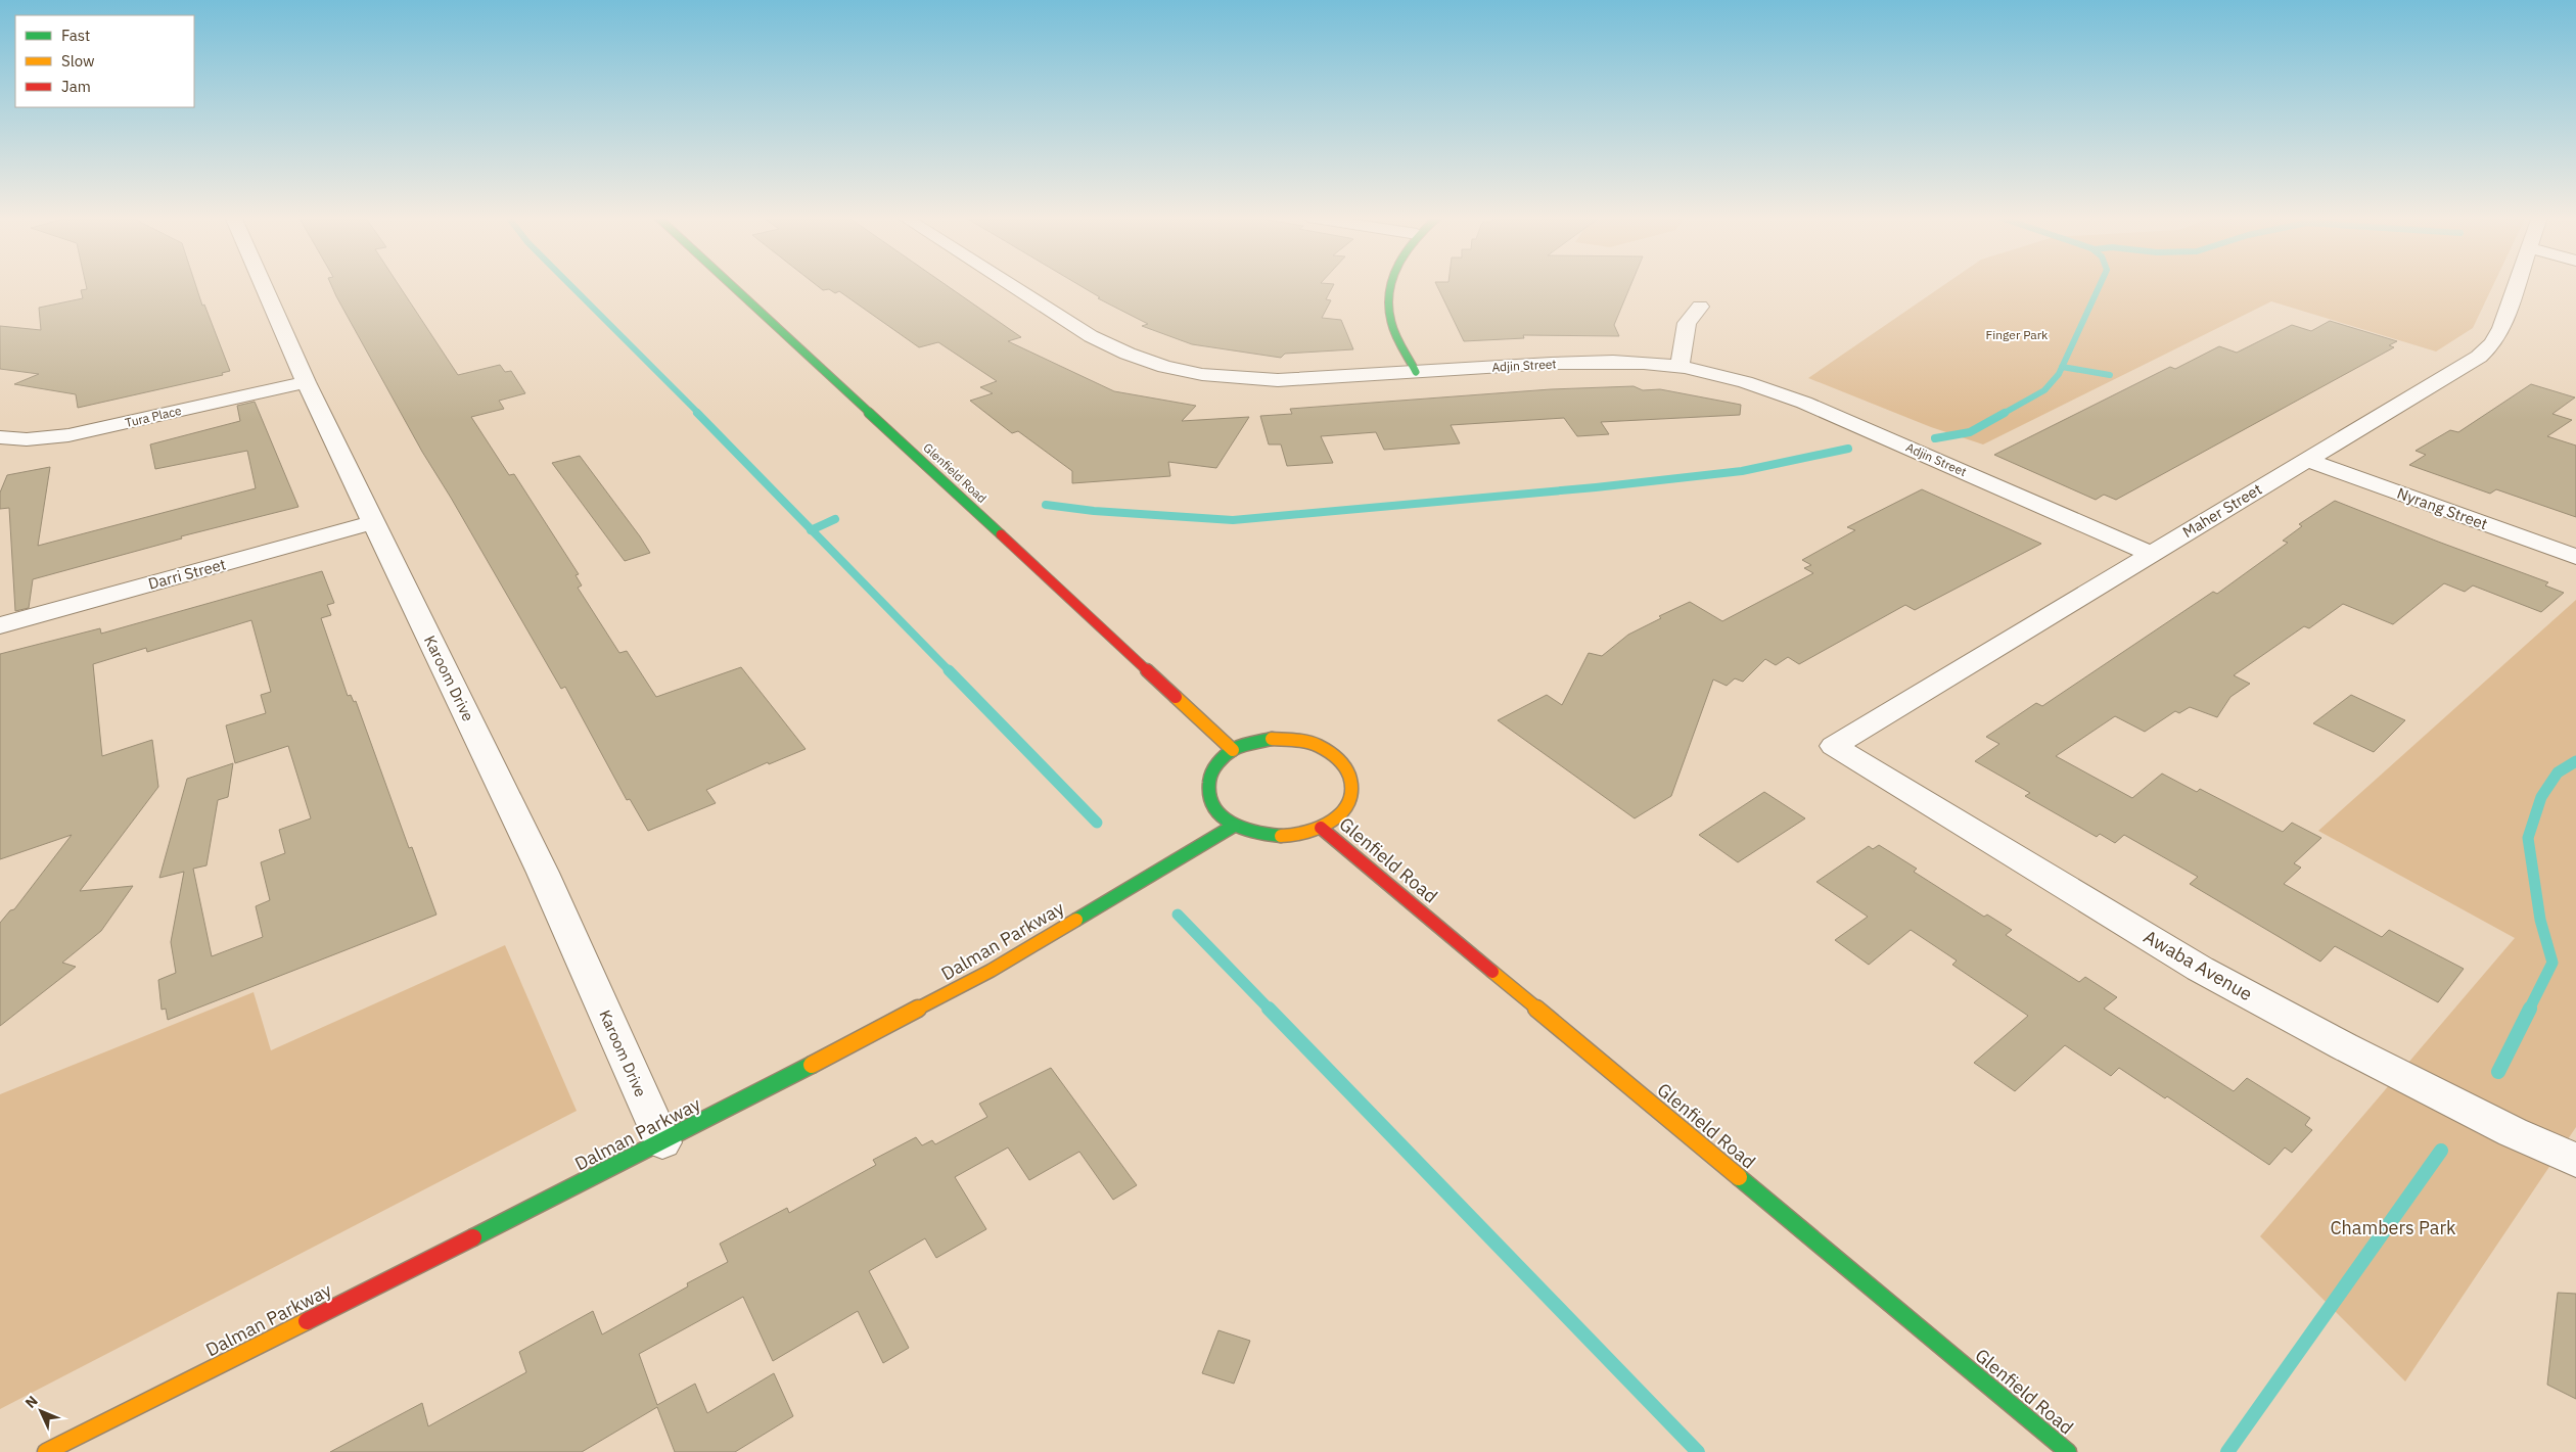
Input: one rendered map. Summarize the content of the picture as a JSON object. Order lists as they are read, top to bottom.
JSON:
{
  "streets": {
    "main road": ["Glenfield Road", "Dalman Parkway"],
    "street": [
      "Adjin Street",
      "Tura Place",
      "Nyrang Street",
      "Maher Street",
      "Darri Street",
      "Karoom Drive",
      "Awaba Avenue"
    ]
  },
  "crossings": [
    ["Adjin Street", "Maher Street"],
    ["Tura Place", "Karoom Drive"],
    ["Glenfield Road", "Dalman Parkway"],
    ["Nyrang Street", "Maher Street"],
    ["Maher Street", "Awaba Avenue"],
    ["Darri Street", "Karoom Drive"],
    ["Karoom Drive", "Dalman Parkway"]
  ],
  "parks": ["Finger Park", "Chambers Park"],
  "legend": ["Fast", "Slow", "Jam"],
  "north": "top left"
}
